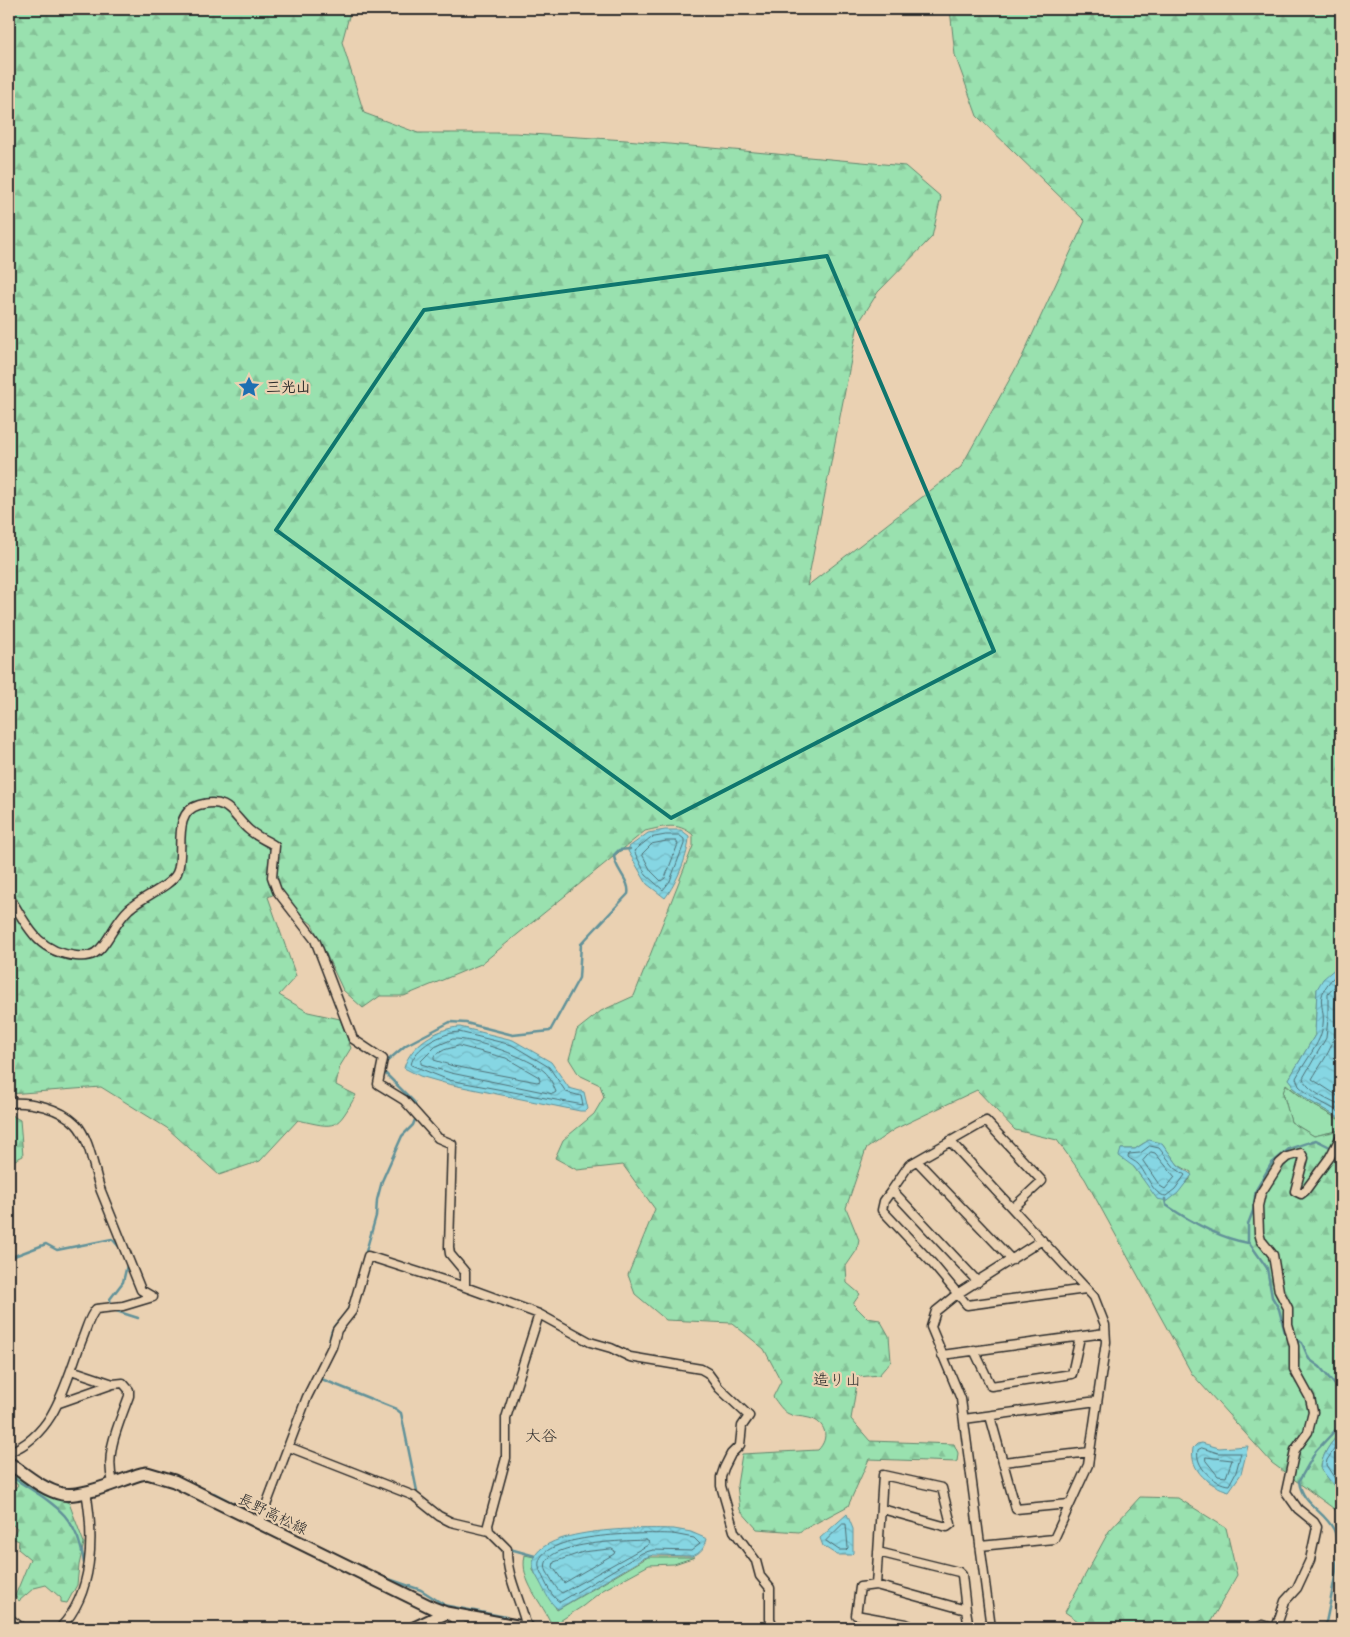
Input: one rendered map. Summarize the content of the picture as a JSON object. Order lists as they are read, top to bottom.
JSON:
{
  "streets": {
    "main road": ["長野高松線"]
  },
  "districts": ["造り山", "大谷"],
  "places": {
    "place": ["三光山"]
  }
}
